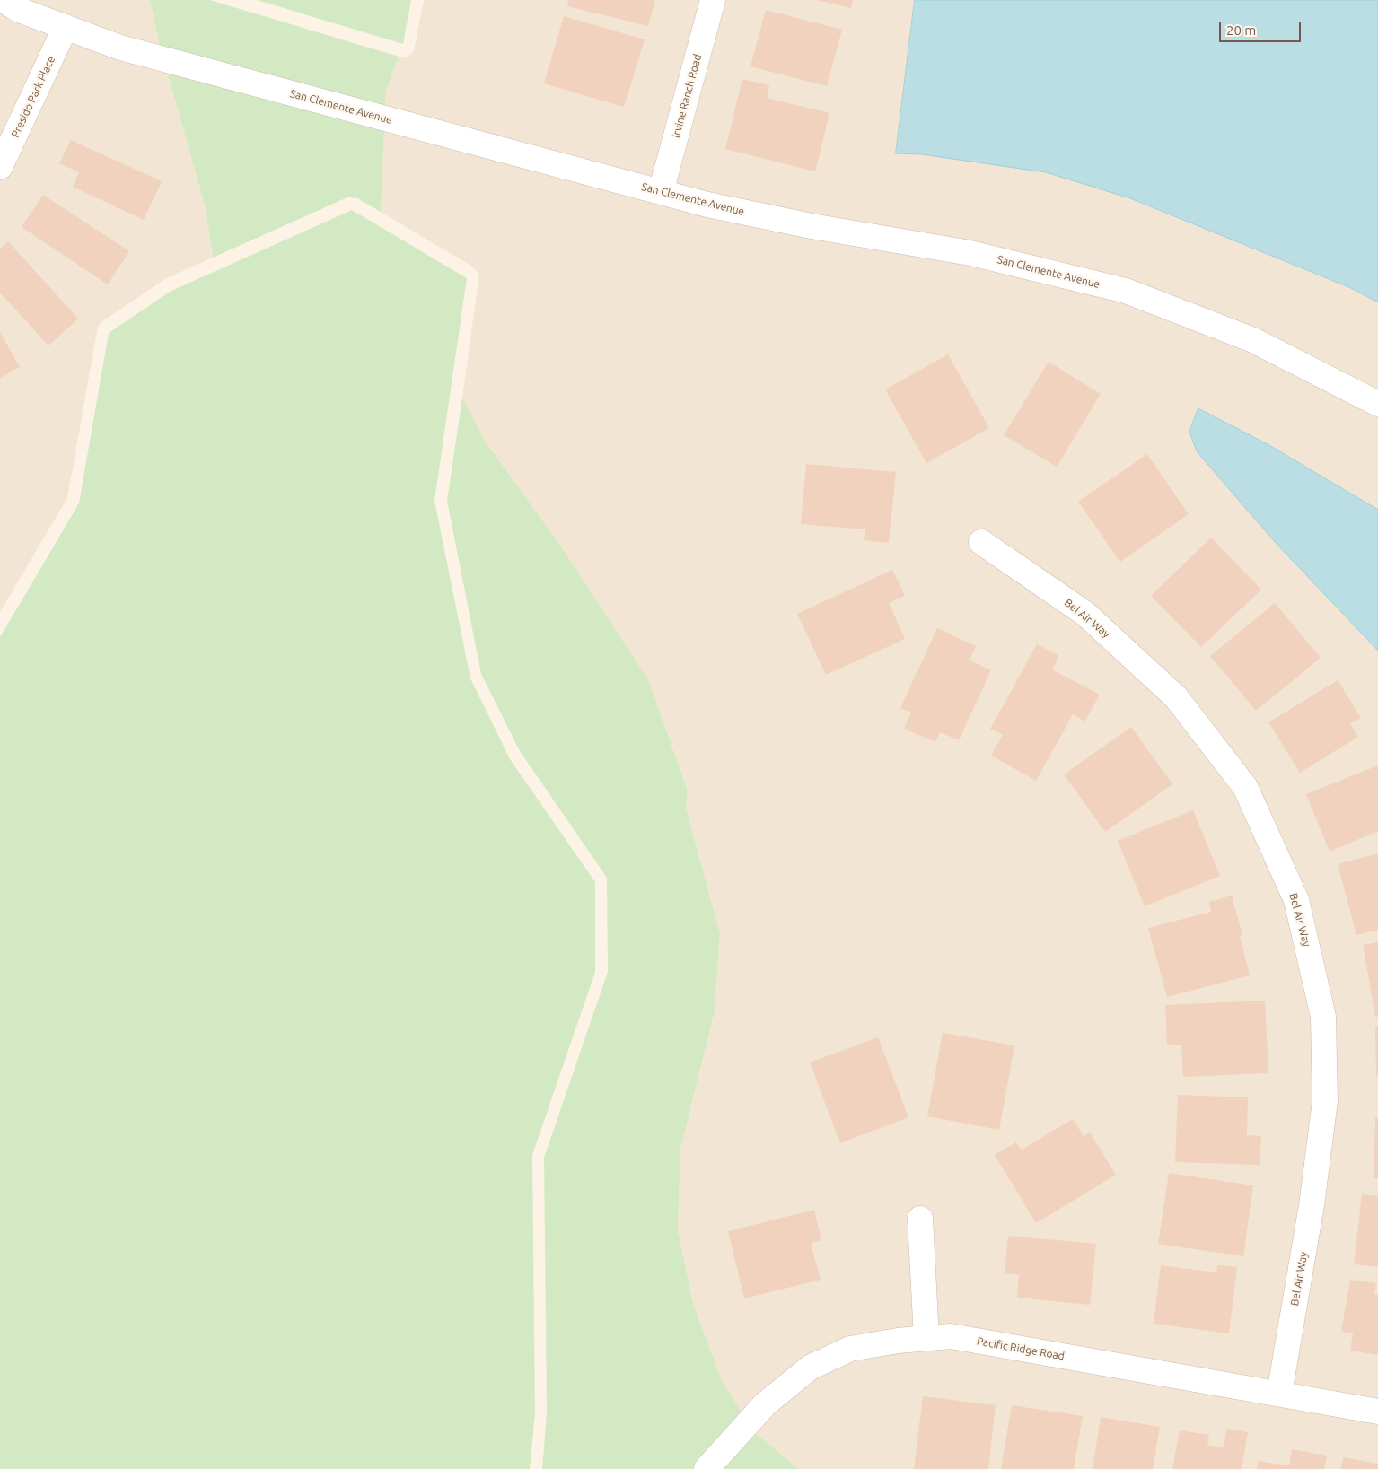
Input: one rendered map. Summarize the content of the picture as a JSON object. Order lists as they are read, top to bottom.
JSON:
{
  "streets": {
    "street": [
      "Irvine Ranch Road",
      "Presido Park Place",
      "San Clemente Avenue",
      "Bel Air Way",
      "Pacific Ridge Road"
    ]
  },
  "crossings": [
    ["Irvine Ranch Road", "San Clemente Avenue"],
    ["Presido Park Place", "San Clemente Avenue"],
    ["Bel Air Way", "Pacific Ridge Road"]
  ],
  "scale_bar": "20 m"
}
